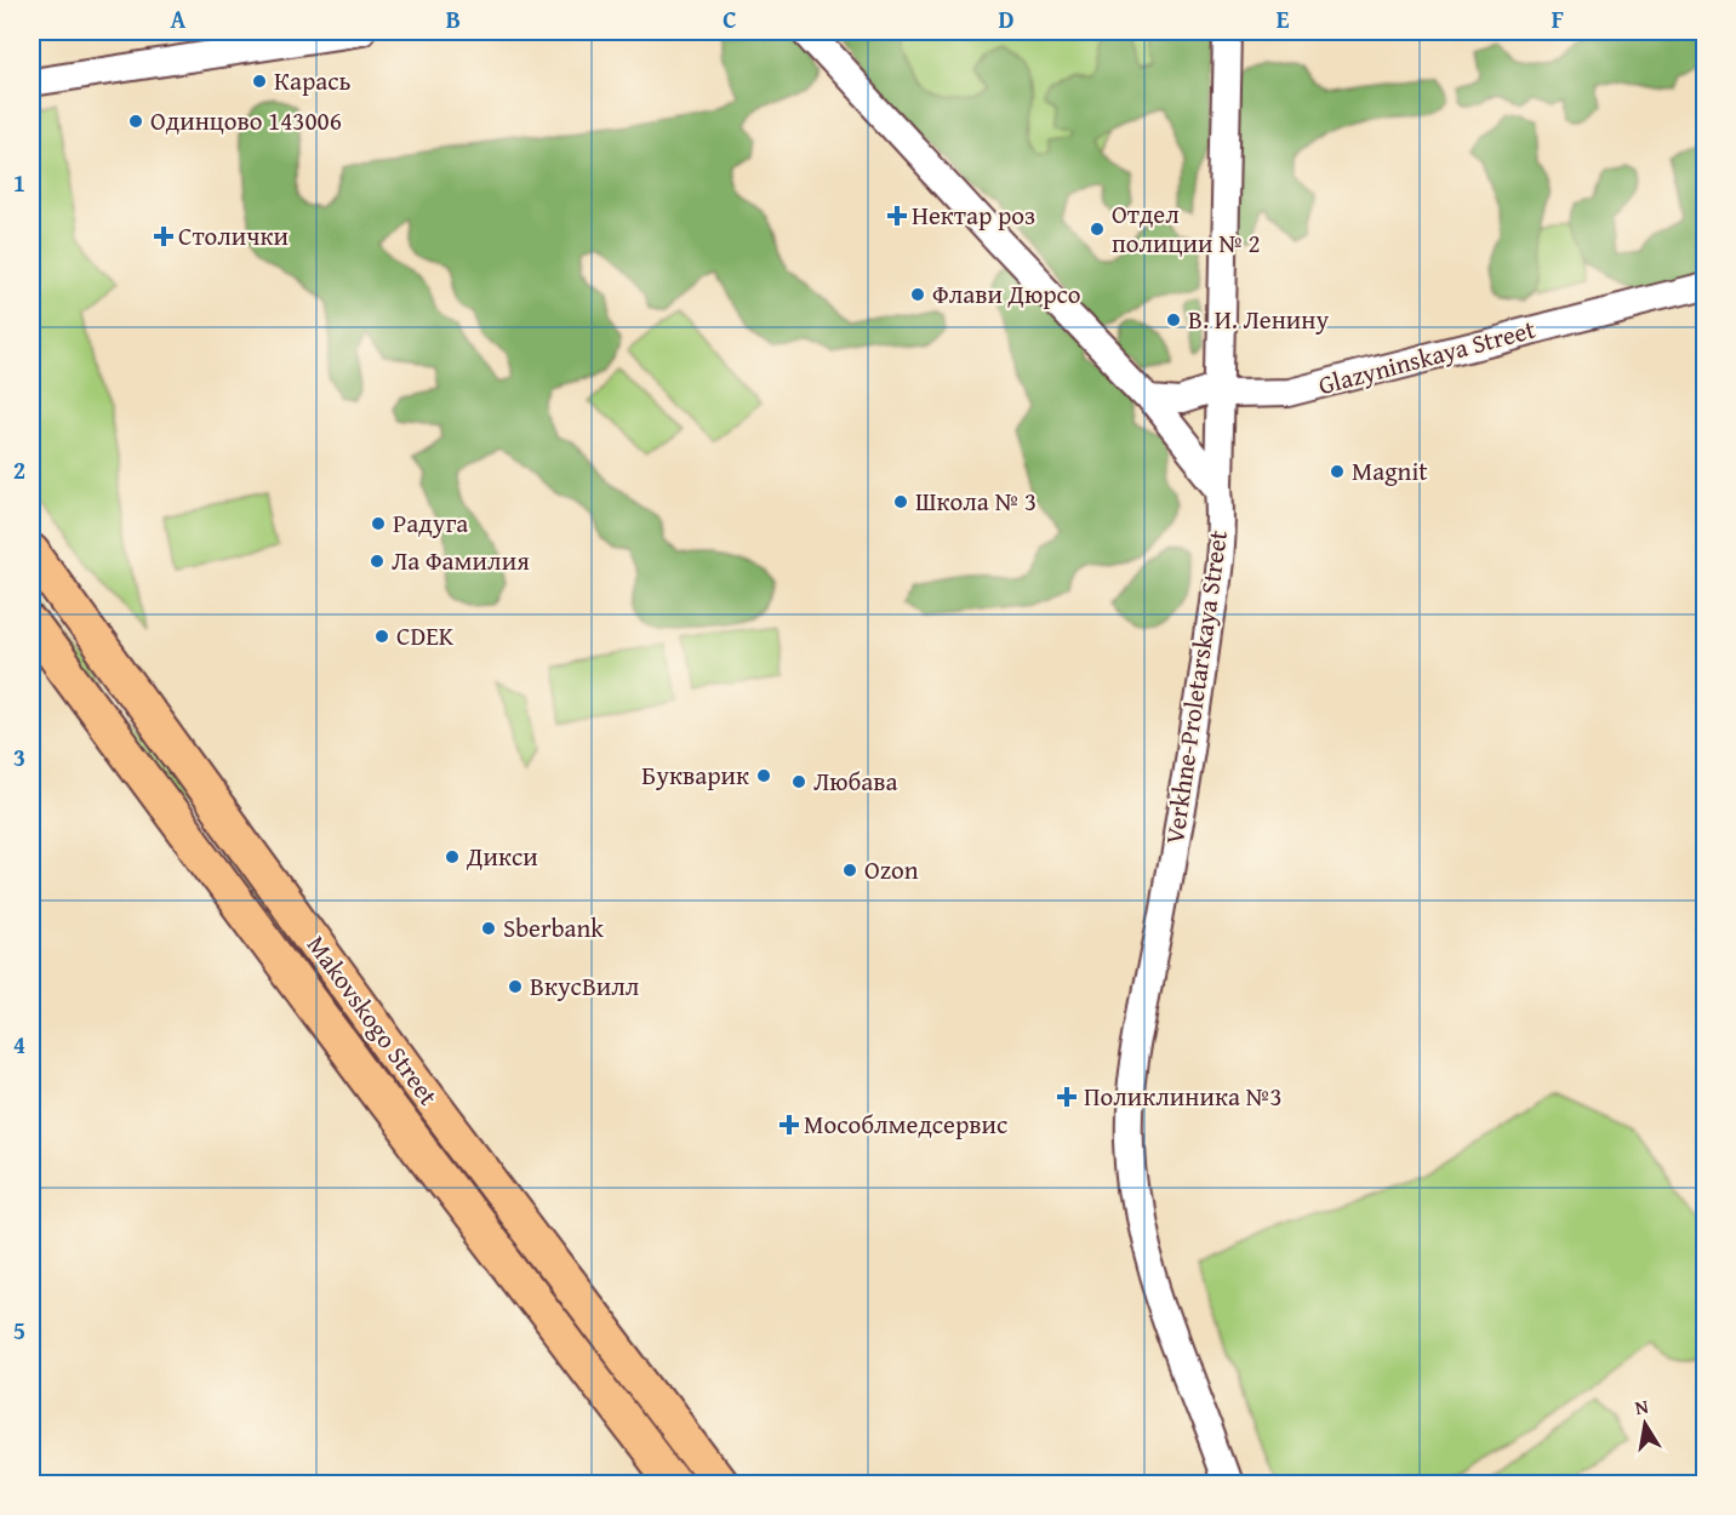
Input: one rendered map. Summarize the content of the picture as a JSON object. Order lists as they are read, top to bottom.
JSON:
{
  "streets": {
    "main road": ["Makovskogo Street"],
    "street": ["Glazyninskaya Street", "Verkhne-Proletarskaya Street"]
  },
  "crossings": [
    ["Glazyninskaya Street", "Verkhne-Proletarskaya Street"]
  ],
  "places": {
    "other": [
      "Карась",
      "Одинцово 143006",
      "Отдел полиции № 2",
      "Флави Дюрсо",
      "В. И. Ленину",
      "Magnit",
      "Школа № 3",
      "Радуга",
      "Ла Фамилия",
      "CDEK",
      "Букварик",
      "Любава",
      "Дикси",
      "Ozon",
      "Sberbank",
      "ВкусВилл"
    ],
    "health": [
      "Нектар роз",
      "Столички",
      "Поликлиника №3",
      "Мособлмедсервис"
    ]
  },
  "north": "top",
  "grid": {
    "columns": [
      "A",
      "B",
      "C",
      "D",
      "E",
      "F"
    ],
    "rows": [
      "1",
      "2",
      "3",
      "4",
      "5"
    ]
  }
}
